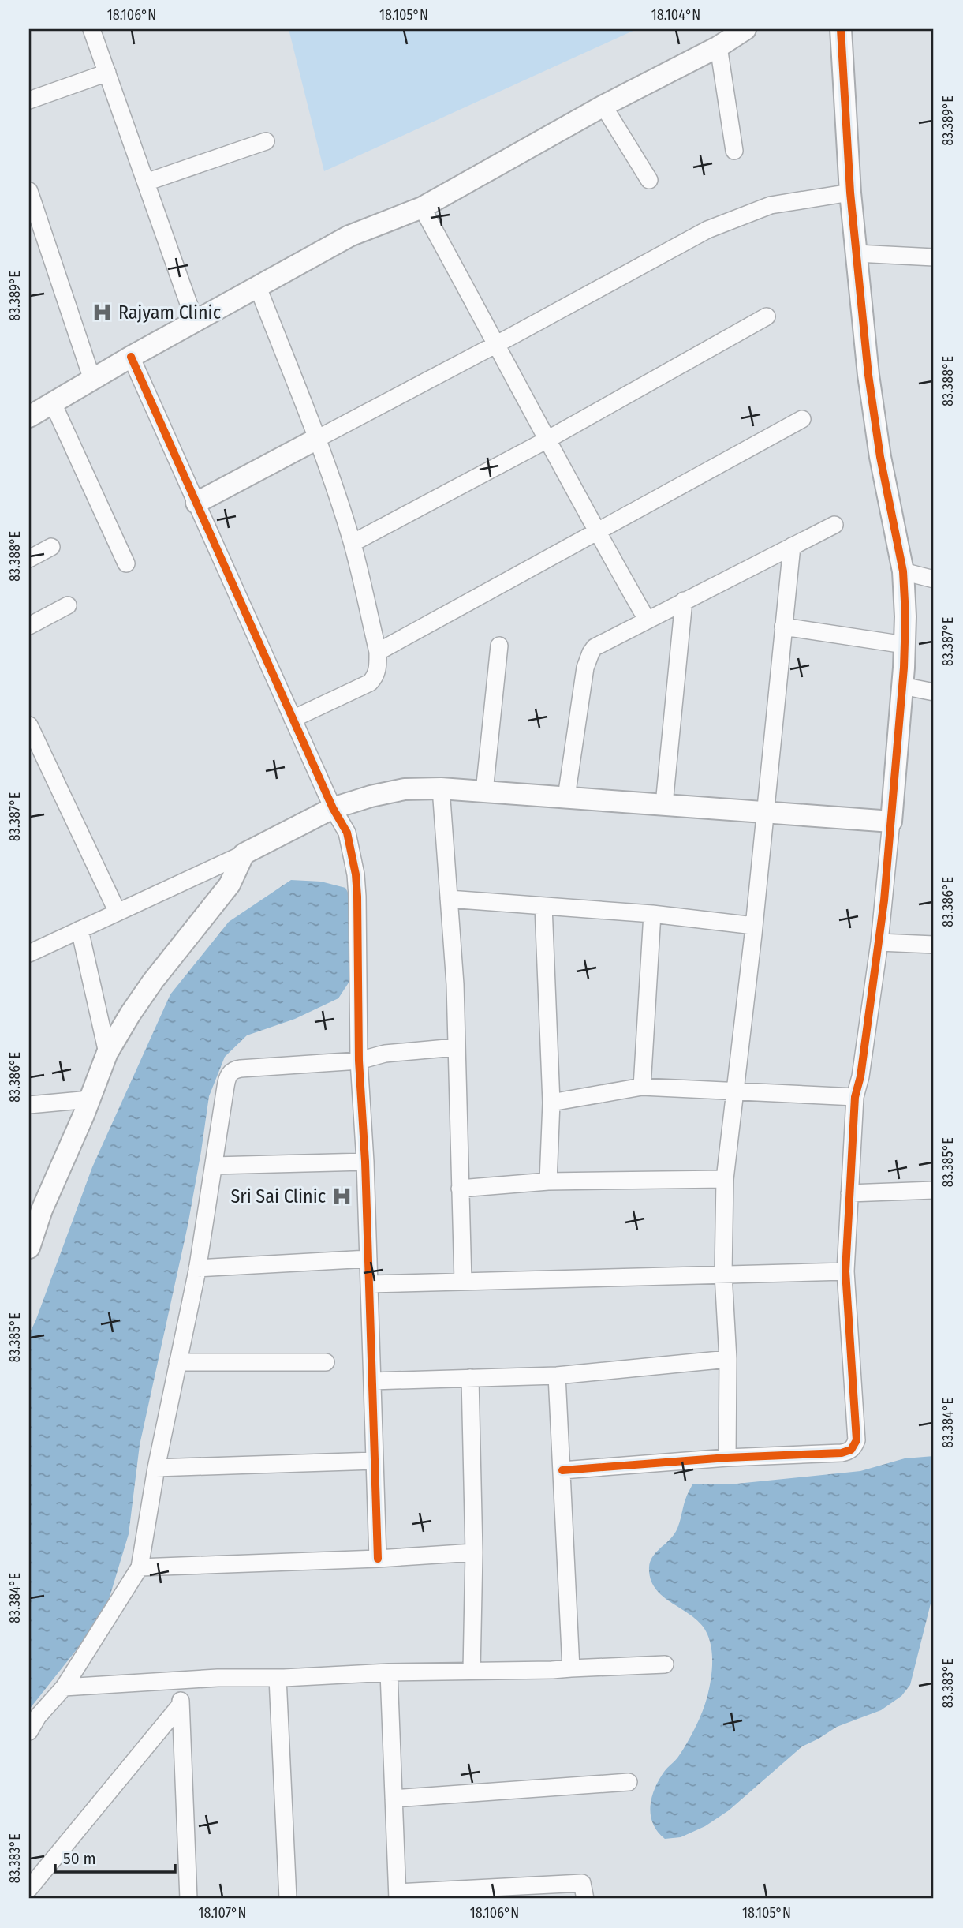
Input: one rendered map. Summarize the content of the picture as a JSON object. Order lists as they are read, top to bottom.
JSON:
{
  "places": {
    "hospital": ["Rajyam Clinic", "Sri Sai Clinic"]
  },
  "scale_bar": "50 m",
  "coordinates": [
    "18.106°N",
    "18.105°N",
    "18.104°N",
    "83.389°E",
    "83.388°E",
    "83.387°E",
    "83.386°E",
    "83.385°E",
    "83.384°E",
    "83.383°E",
    "18.107°N"
  ]
}
